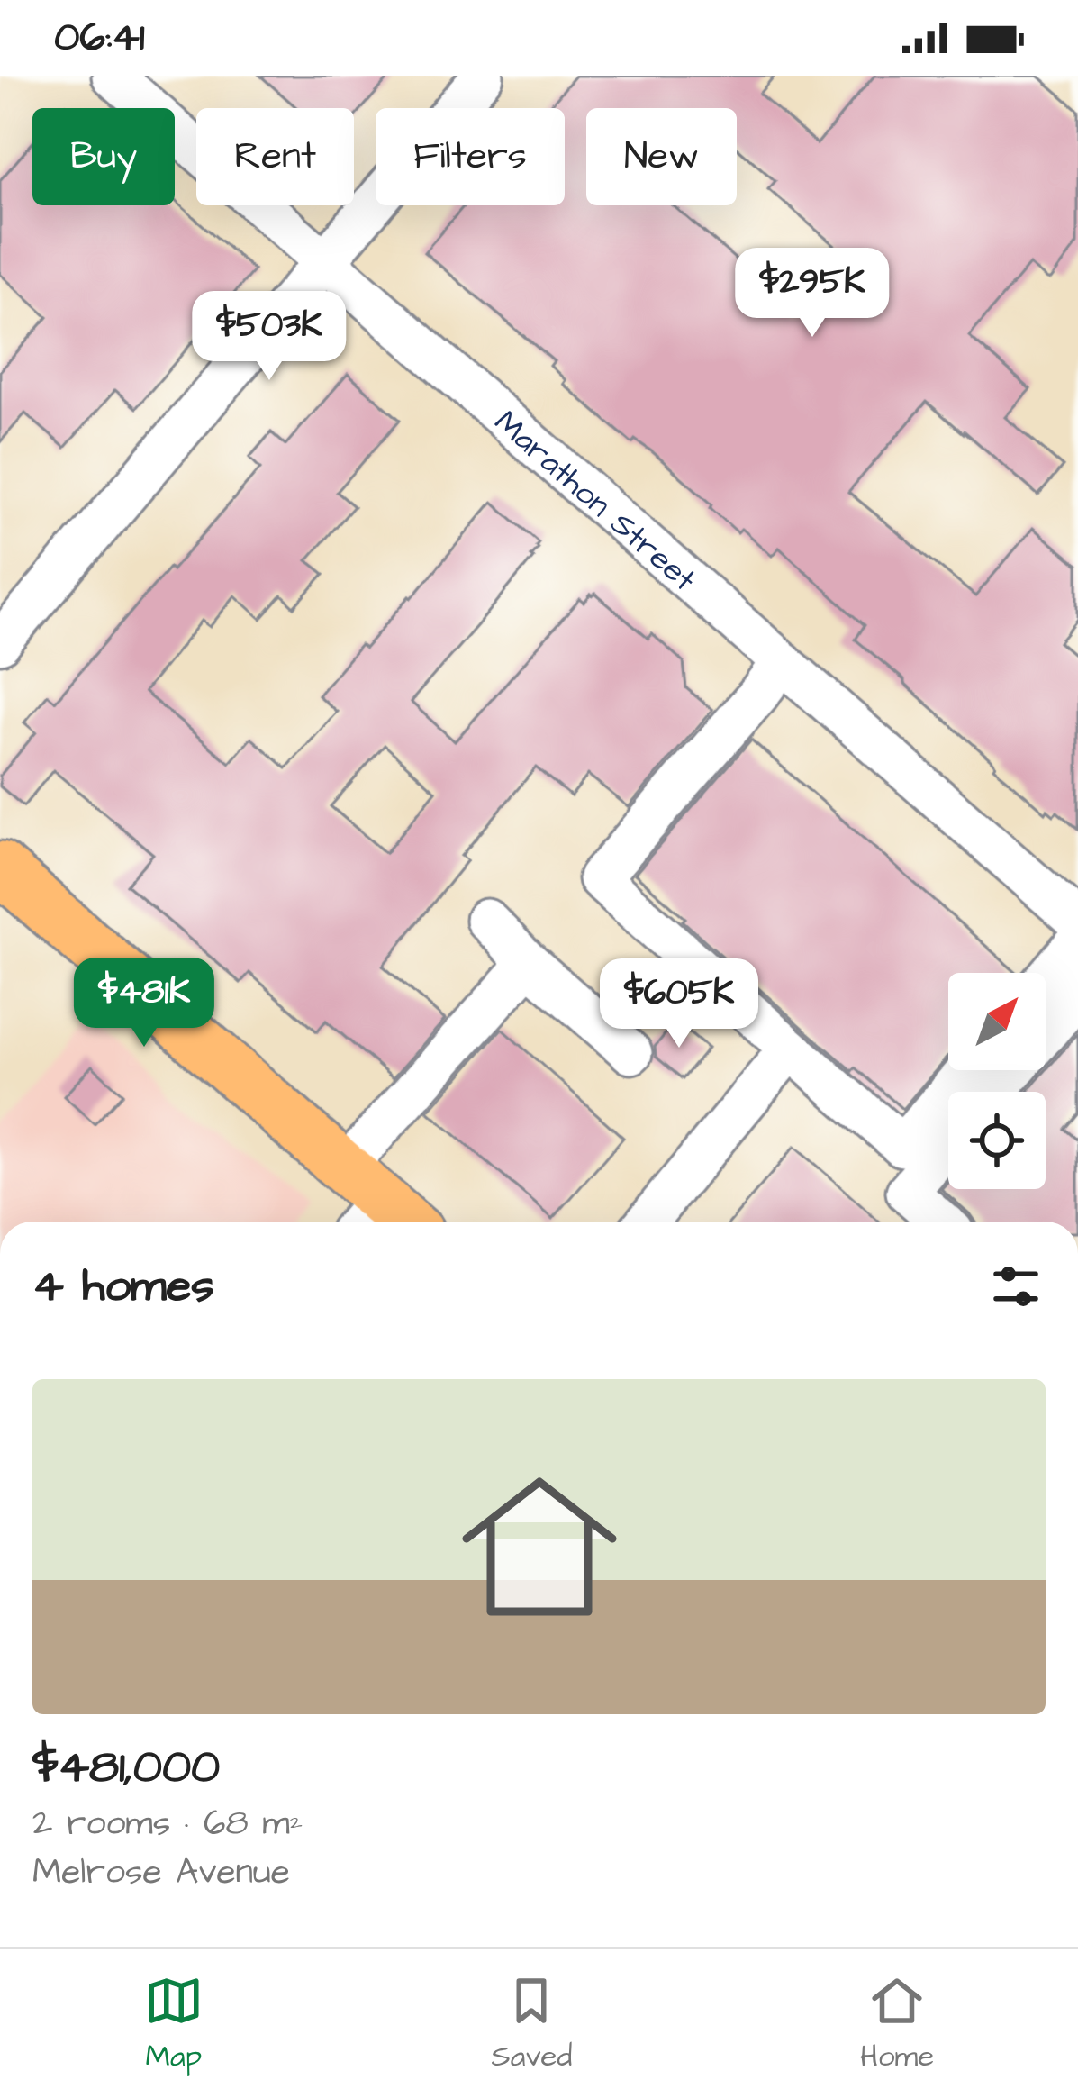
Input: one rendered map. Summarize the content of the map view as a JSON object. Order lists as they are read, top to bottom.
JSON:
{
  "streets": {
    "street": ["Marathon Street"]
  },
  "north": "top right",
  "page": {
    "status": "06:41",
    "chip": [
      "Buy",
      "Rent",
      "Filters",
      "New"
    ],
    "price": [
      "$295K",
      "$503K",
      "$481K",
      "$605K"
    ],
    "heading": "4 homes",
    "list": [
      {
        "name": "$481,000",
        "note": "2 rooms · 68 m² · Melrose Avenue"
      }
    ],
    "tabs": ["Map", "Saved", "Home"]
  }
}
